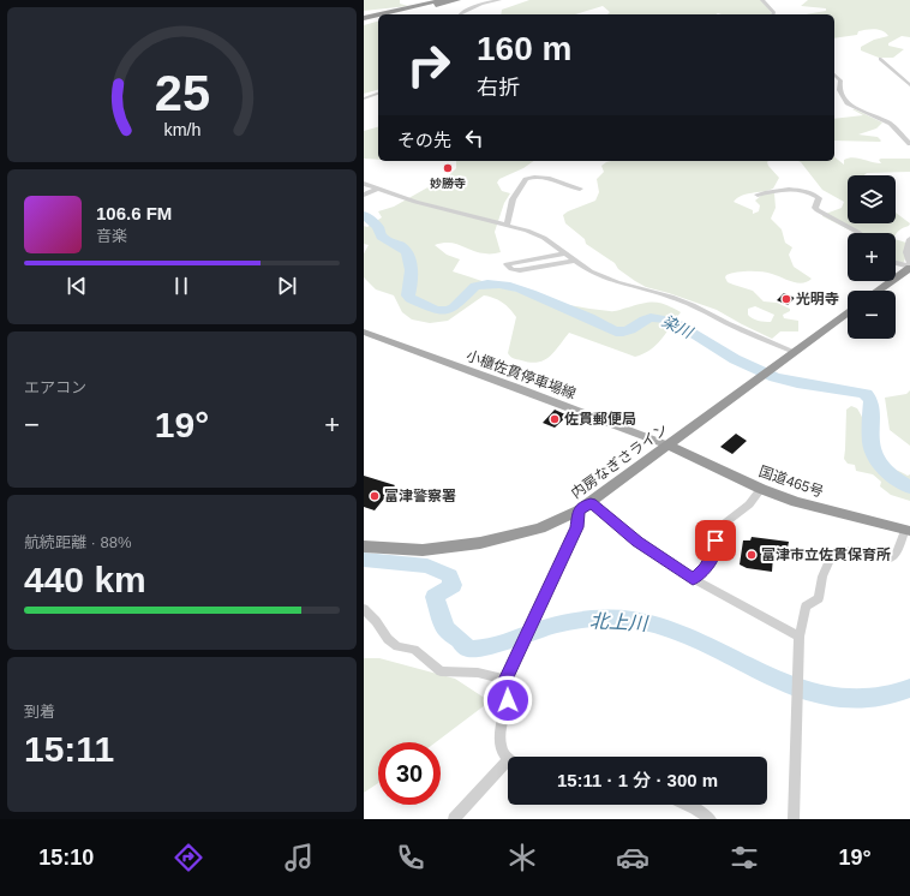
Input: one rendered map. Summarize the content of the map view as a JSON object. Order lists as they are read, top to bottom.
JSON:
{
  "streets": {
    "highway": ["内房なぎさライン", "国道465号"],
    "main road": ["小櫃佐貫停車場線"]
  },
  "crossings": [
    ["小櫃佐貫停車場線", "内房なぎさライン"],
    ["小櫃佐貫停車場線", "国道465号"],
    ["内房なぎさライン", "国道465号"]
  ],
  "water": ["染川", "北上川"],
  "places": [
    "妙勝寺",
    "光明寺",
    "佐貫郵便局",
    "富津警察署",
    "富津市立佐貫保育所"
  ],
  "page": {
    "turn": ["160 m", "右折"],
    "then": "その先",
    "map_buttons": ["+", "−"],
    "song": ["106.6 FM", "音楽"],
    "tile": [
      "エアコン",
      ["航続距離 · 88%", "440 km"],
      ["到着", "15:11"]
    ],
    "heat": ["−", "19°", "+"],
    "limit": "30",
    "trip": "15:11 · 1 分 · 300 m",
    "tabs": ["15:10", "19°"],
    "gauge": ["25", "km/h"]
  }
}
